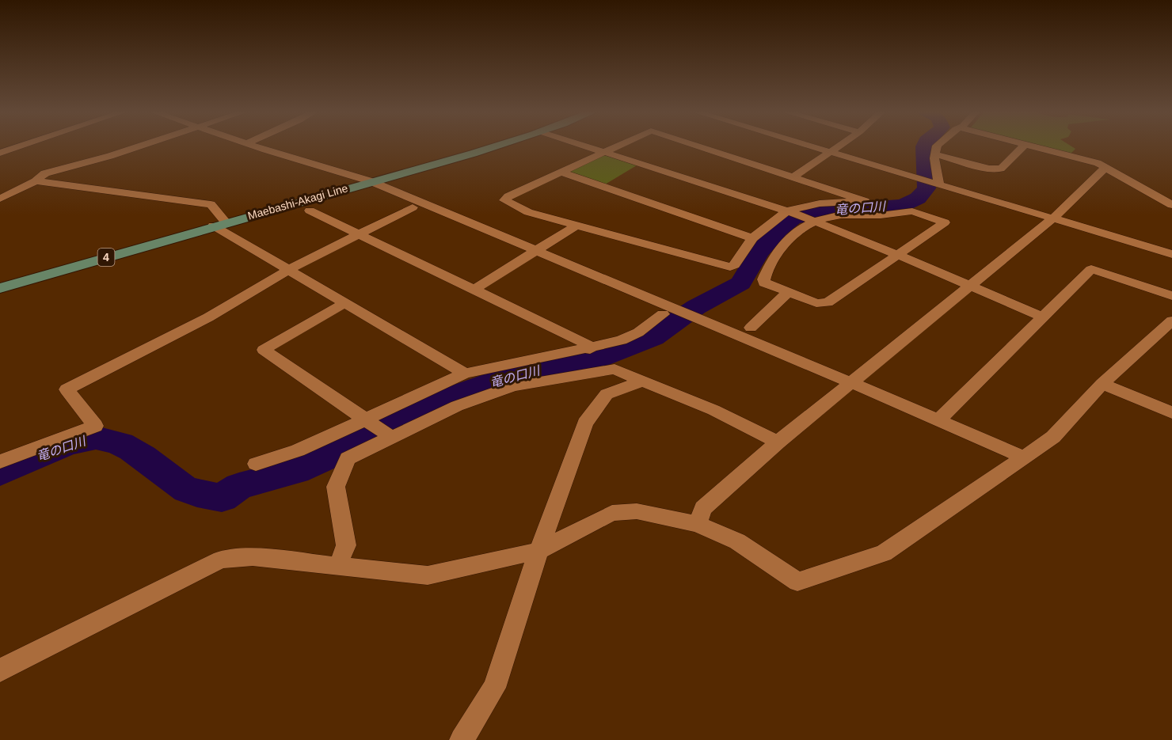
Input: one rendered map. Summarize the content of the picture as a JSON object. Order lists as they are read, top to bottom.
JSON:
{
  "streets": {
    "main road": ["Maebashi-Akagi Line", "4"]
  },
  "water": ["竜の口川"]
}
